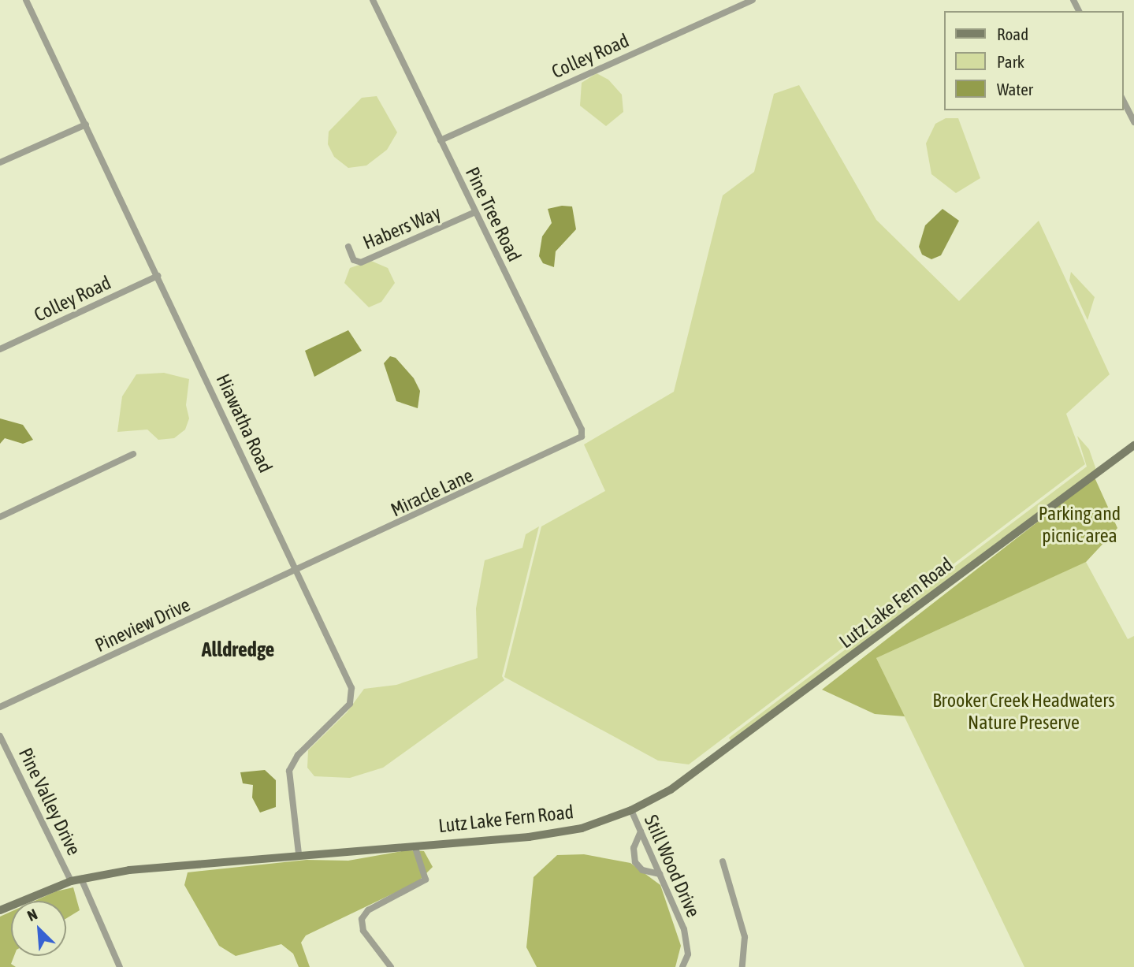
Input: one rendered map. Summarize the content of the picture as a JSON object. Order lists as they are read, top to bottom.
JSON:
{
  "streets": {
    "main road": ["Lutz Lake Fern Road"],
    "street": [
      "Colley Road",
      "Pine Tree Road",
      "Habers Way",
      "Hiawatha Road",
      "Miracle Lane",
      "Pineview Drive",
      "Pine Valley Drive",
      "Still Wood Drive"
    ]
  },
  "crossings": [
    ["Colley Road", "Pine Tree Road"],
    ["Colley Road", "Hiawatha Road"],
    ["Pine Tree Road", "Habers Way"],
    ["Pine Tree Road", "Miracle Lane"],
    ["Hiawatha Road", "Miracle Lane"],
    ["Hiawatha Road", "Lutz Lake Fern Road"],
    ["Hiawatha Road", "Pineview Drive"],
    ["Miracle Lane", "Pineview Drive"],
    ["Lutz Lake Fern Road", "Pine Valley Drive"],
    ["Lutz Lake Fern Road", "Still Wood Drive"]
  ],
  "districts": ["Alldredge"],
  "parks": ["Parking and picnic area", "Brooker Creek Headwaters Nature Preserve"],
  "legend": ["Road", "Park", "Water"],
  "north": "top left"
}
